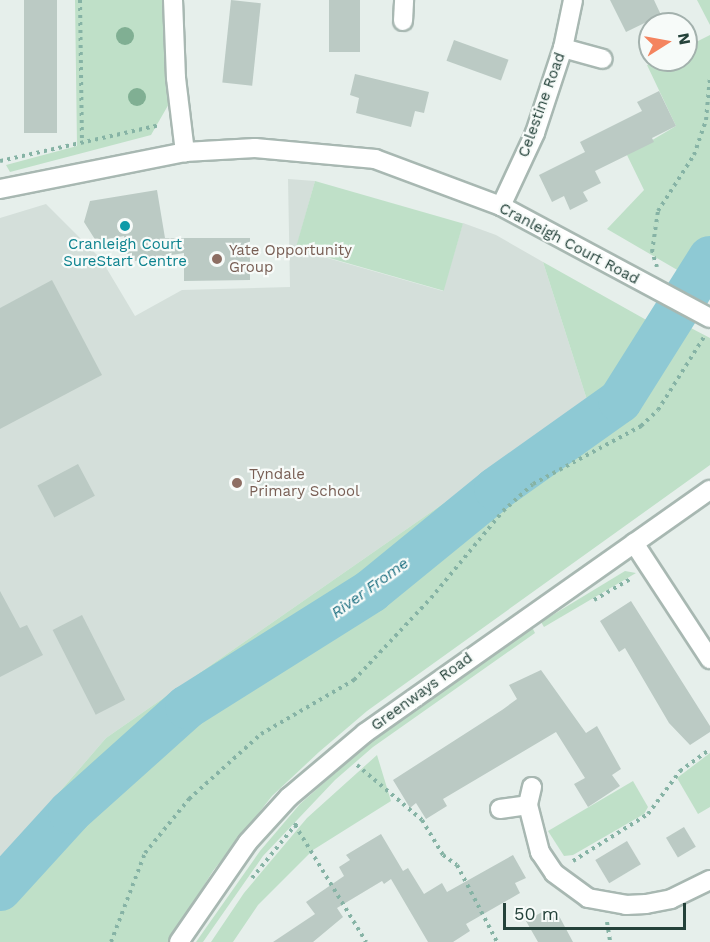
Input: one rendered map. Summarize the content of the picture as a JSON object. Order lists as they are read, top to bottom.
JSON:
{
  "streets": {
    "street": ["Celestine Road", "Cranleigh Court Road", "Greenways Road"]
  },
  "crossings": [
    ["Celestine Road", "Cranleigh Court Road"]
  ],
  "water": ["River Frome"],
  "places": ["Cranleigh Court SureStart Centre", "Yate Opportunity Group", "Tyndale Primary School"],
  "scale_bar": "50 m",
  "north": "right"
}
